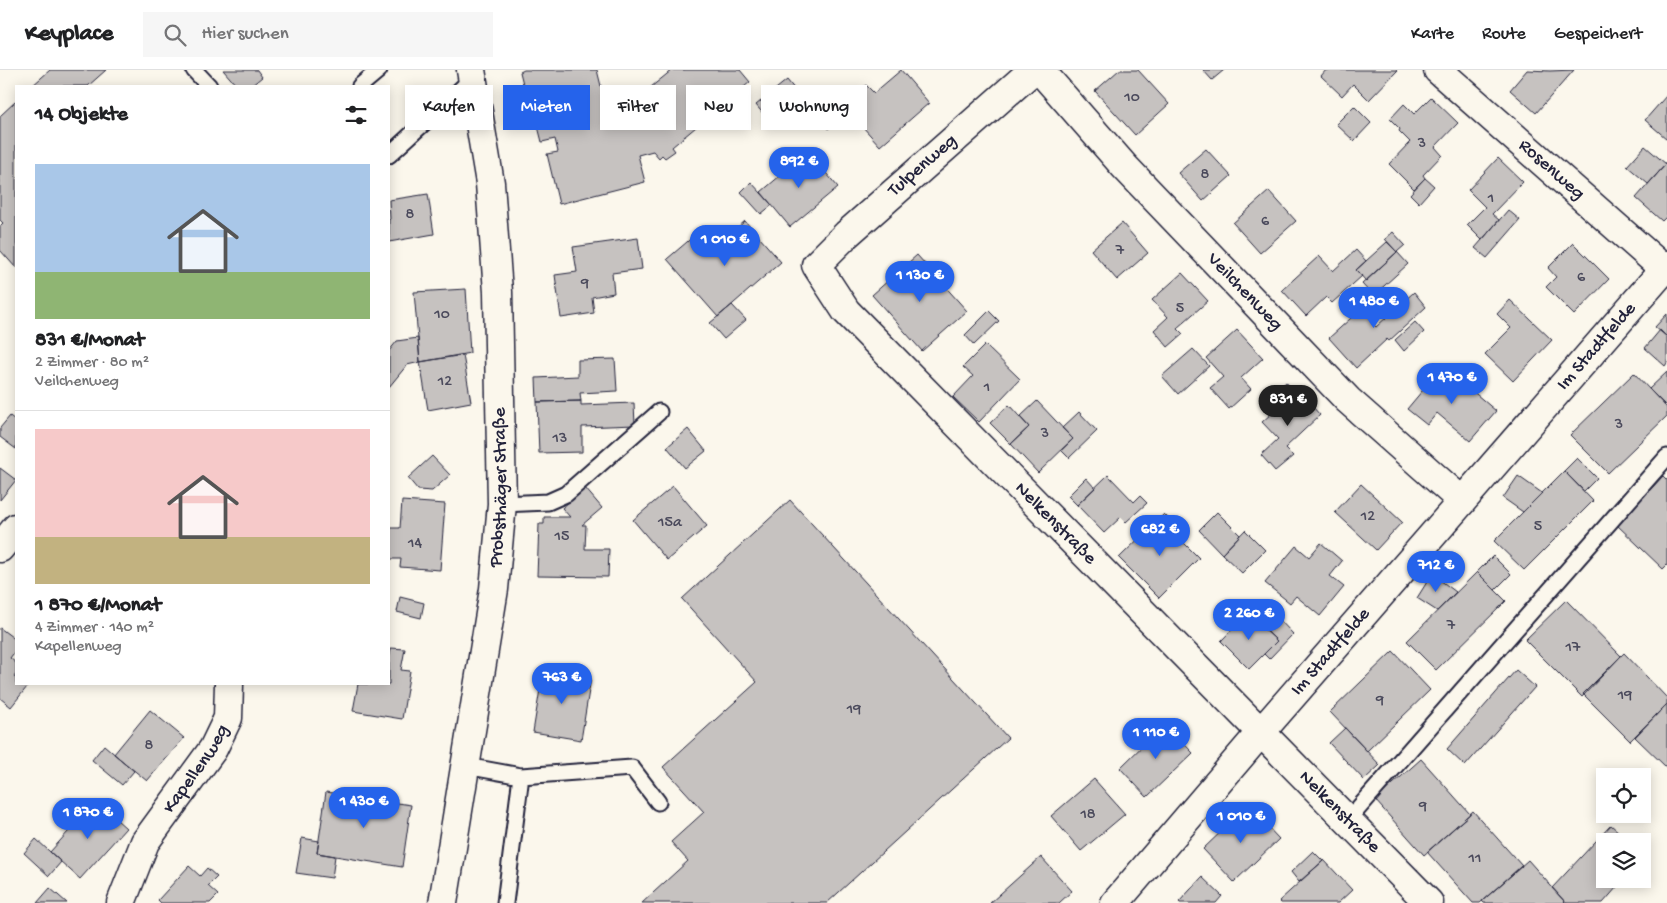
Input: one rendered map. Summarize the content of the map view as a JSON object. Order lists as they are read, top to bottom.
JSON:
{
  "streets": {
    "street": [
      "Tulpenweg",
      "Rosenweg",
      "Veilchenweg",
      "Im Stadtfelde",
      "Probsthäger Straße",
      "Nelkenstraße",
      "Kapellenweg"
    ]
  },
  "crossings": [
    ["Tulpenweg", "Nelkenstraße"],
    ["Rosenweg", "Im Stadtfelde"],
    ["Veilchenweg", "Im Stadtfelde"],
    ["Im Stadtfelde", "Nelkenstraße"]
  ],
  "house_numbers": [
    "10",
    "3",
    "8",
    "1",
    "8",
    "6",
    "7",
    "6",
    "9",
    "5",
    "10",
    "12",
    "1",
    "3",
    "3",
    "13",
    "12",
    "15a",
    "5",
    "15",
    "14",
    "7",
    "17",
    "19",
    "9",
    "19",
    "8",
    "9",
    "18",
    "11"
  ],
  "page": {
    "header": "Keyplace",
    "search": "Hier suchen",
    "nav": ["Karte", "Route", "Gespeichert"],
    "chip": [
      "Kaufen",
      "Mieten",
      "Filter",
      "Neu",
      "Wohnung"
    ],
    "heading": "14 Objekte",
    "list": [
      {
        "name": "831 €/Monat",
        "note": "2 Zimmer · 80 m² · Veilchenweg"
      },
      {
        "name": "1 870 €/Monat",
        "note": "4 Zimmer · 140 m² · Kapellenweg"
      }
    ],
    "price": [
      "892 €",
      "1 010 €",
      "1 130 €",
      "1 480 €",
      "1 470 €",
      "831 €",
      "682 €",
      "712 €",
      "2 260 €",
      "763 €",
      "1 110 €",
      "1 430 €",
      "1 870 €",
      "1 010 €"
    ]
  }
}
